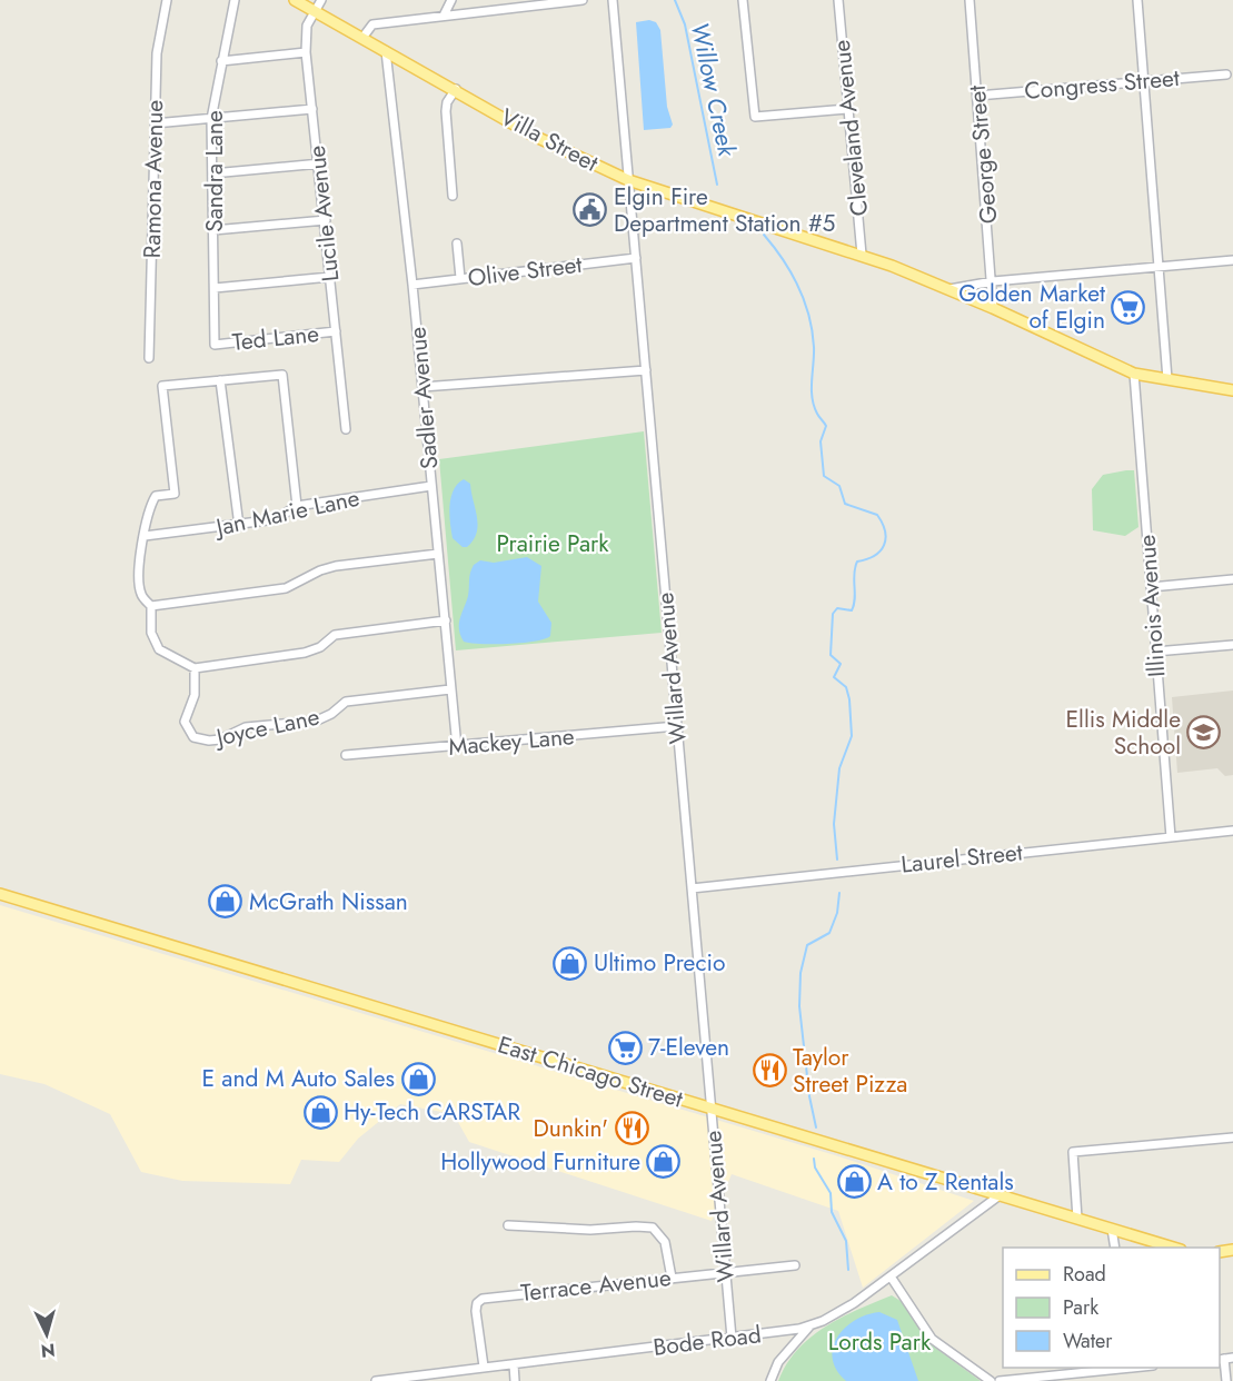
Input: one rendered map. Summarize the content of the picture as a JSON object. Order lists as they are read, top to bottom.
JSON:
{
  "streets": {
    "main road": ["Villa Street", "East Chicago Street"],
    "street": [
      "Congress Street",
      "Cleveland Avenue",
      "George Street",
      "Sandra Lane",
      "Ramona Avenue",
      "Lucile Avenue",
      "Olive Street",
      "Ted Lane",
      "Sadler Avenue",
      "Jan Marie Lane",
      "Illinois Avenue",
      "Willard Avenue",
      "Joyce Lane",
      "Mackey Lane",
      "Laurel Street",
      "Terrace Avenue",
      "Bode Road"
    ]
  },
  "crossings": [
    ["Congress Street", "George Street"],
    ["Cleveland Avenue", "Villa Street"],
    ["Villa Street", "George Street"],
    ["Villa Street", "Lucile Avenue"],
    ["Villa Street", "Sadler Avenue"],
    ["Villa Street", "Illinois Avenue"],
    ["Villa Street", "Willard Avenue"],
    ["Sandra Lane", "Ted Lane"],
    ["Lucile Avenue", "Ted Lane"],
    ["Olive Street", "Sadler Avenue"],
    ["Olive Street", "Willard Avenue"],
    ["Sadler Avenue", "Jan Marie Lane"],
    ["Sadler Avenue", "Joyce Lane"],
    ["Sadler Avenue", "Mackey Lane"],
    ["Illinois Avenue", "Laurel Street"],
    ["Willard Avenue", "Mackey Lane"],
    ["Willard Avenue", "Laurel Street"],
    ["Willard Avenue", "East Chicago Street"],
    ["Willard Avenue", "Terrace Avenue"],
    ["Willard Avenue", "Bode Road"],
    ["East Chicago Street", "Bode Road"],
    ["Terrace Avenue", "Bode Road"]
  ],
  "water": ["Willow Creek"],
  "parks": ["Prairie Park", "Lords Park"],
  "places": {
    "public building": ["Elgin Fire Department Station #5"],
    "supermarket": ["Golden Market of Elgin", "7-Eleven"],
    "school or university": ["Ellis Middle School"],
    "shop": [
      "McGrath Nissan",
      "Ultimo Precio",
      "E and M Auto Sales",
      "Hy-Tech CARSTAR",
      "Hollywood Furniture",
      "A to Z Rentals"
    ],
    "restaurant": ["Taylor Street Pizza", "Dunkin'"]
  },
  "legend": ["Road", "Park", "Water"],
  "north": "bottom"
}
